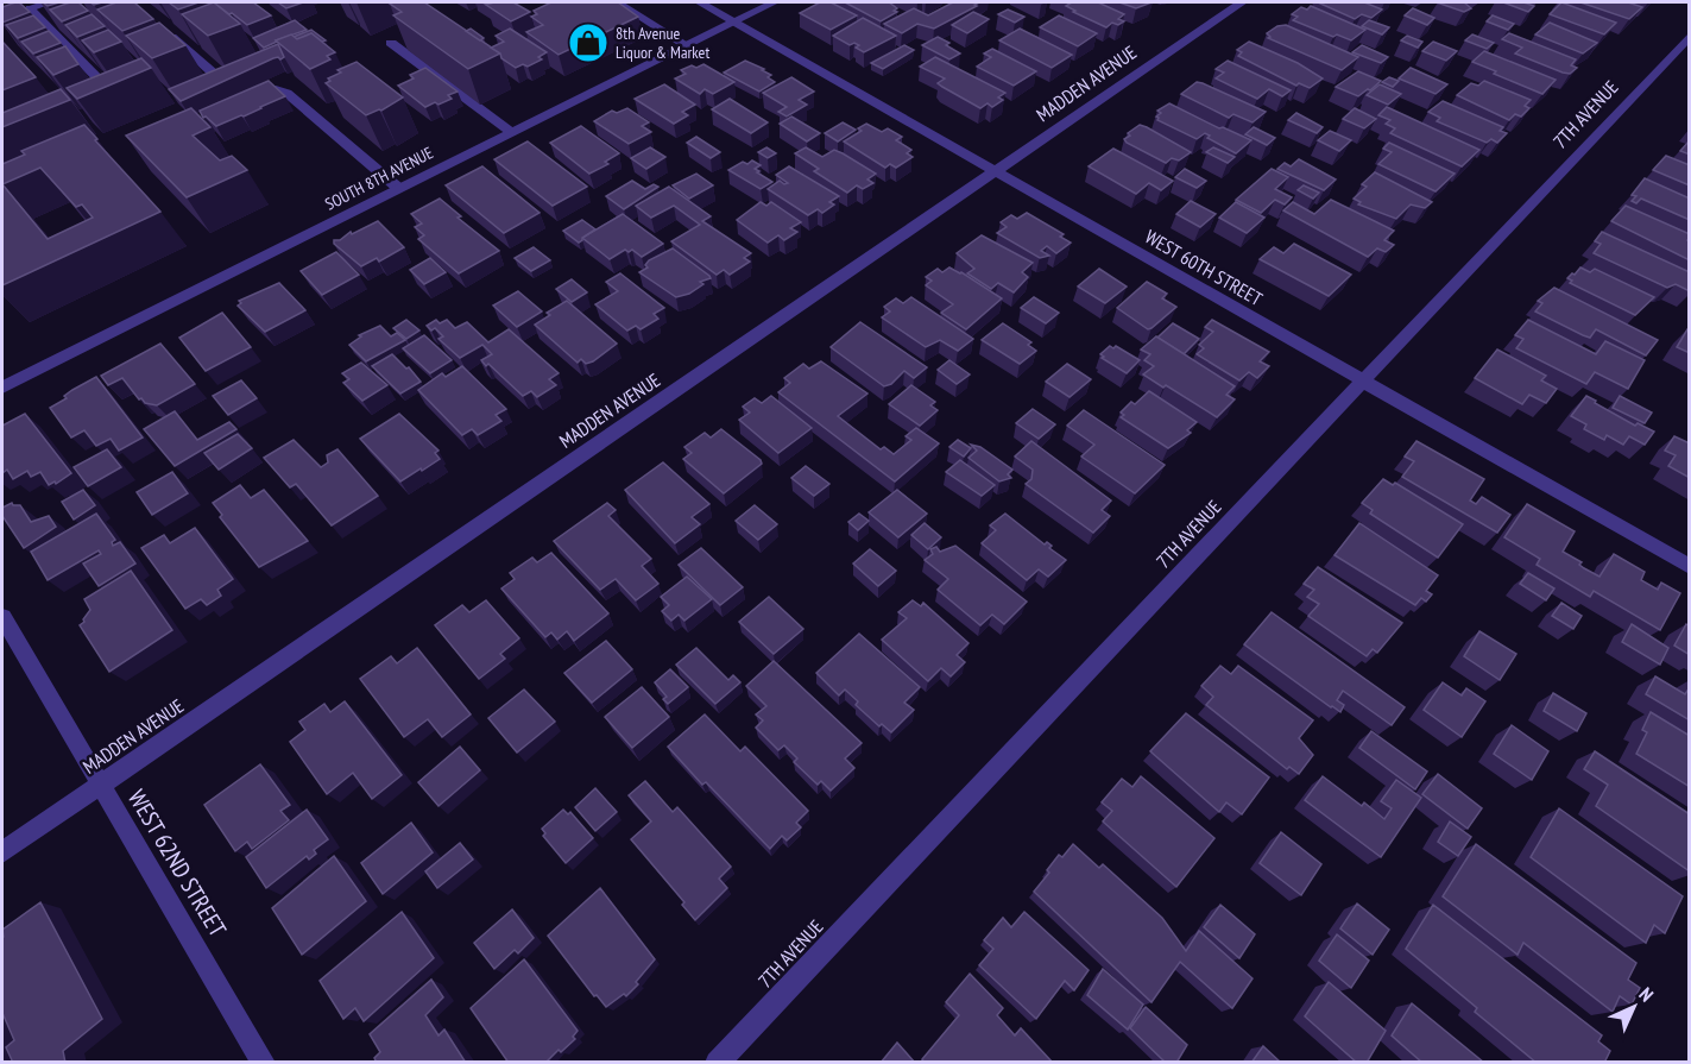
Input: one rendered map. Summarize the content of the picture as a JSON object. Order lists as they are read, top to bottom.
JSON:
{
  "streets": {
    "street": [
      "MADDEN AVENUE",
      "7TH AVENUE",
      "SOUTH 8TH AVENUE",
      "WEST 60TH STREET",
      "WEST 62ND STREET"
    ]
  },
  "crossings": [
    ["MADDEN AVENUE", "WEST 60TH STREET"],
    ["MADDEN AVENUE", "WEST 62ND STREET"],
    ["7TH AVENUE", "WEST 60TH STREET"],
    ["SOUTH 8TH AVENUE", "WEST 60TH STREET"]
  ],
  "places": {
    "shop": ["8th Avenue Liquor & Market"]
  },
  "north": "top right"
}
